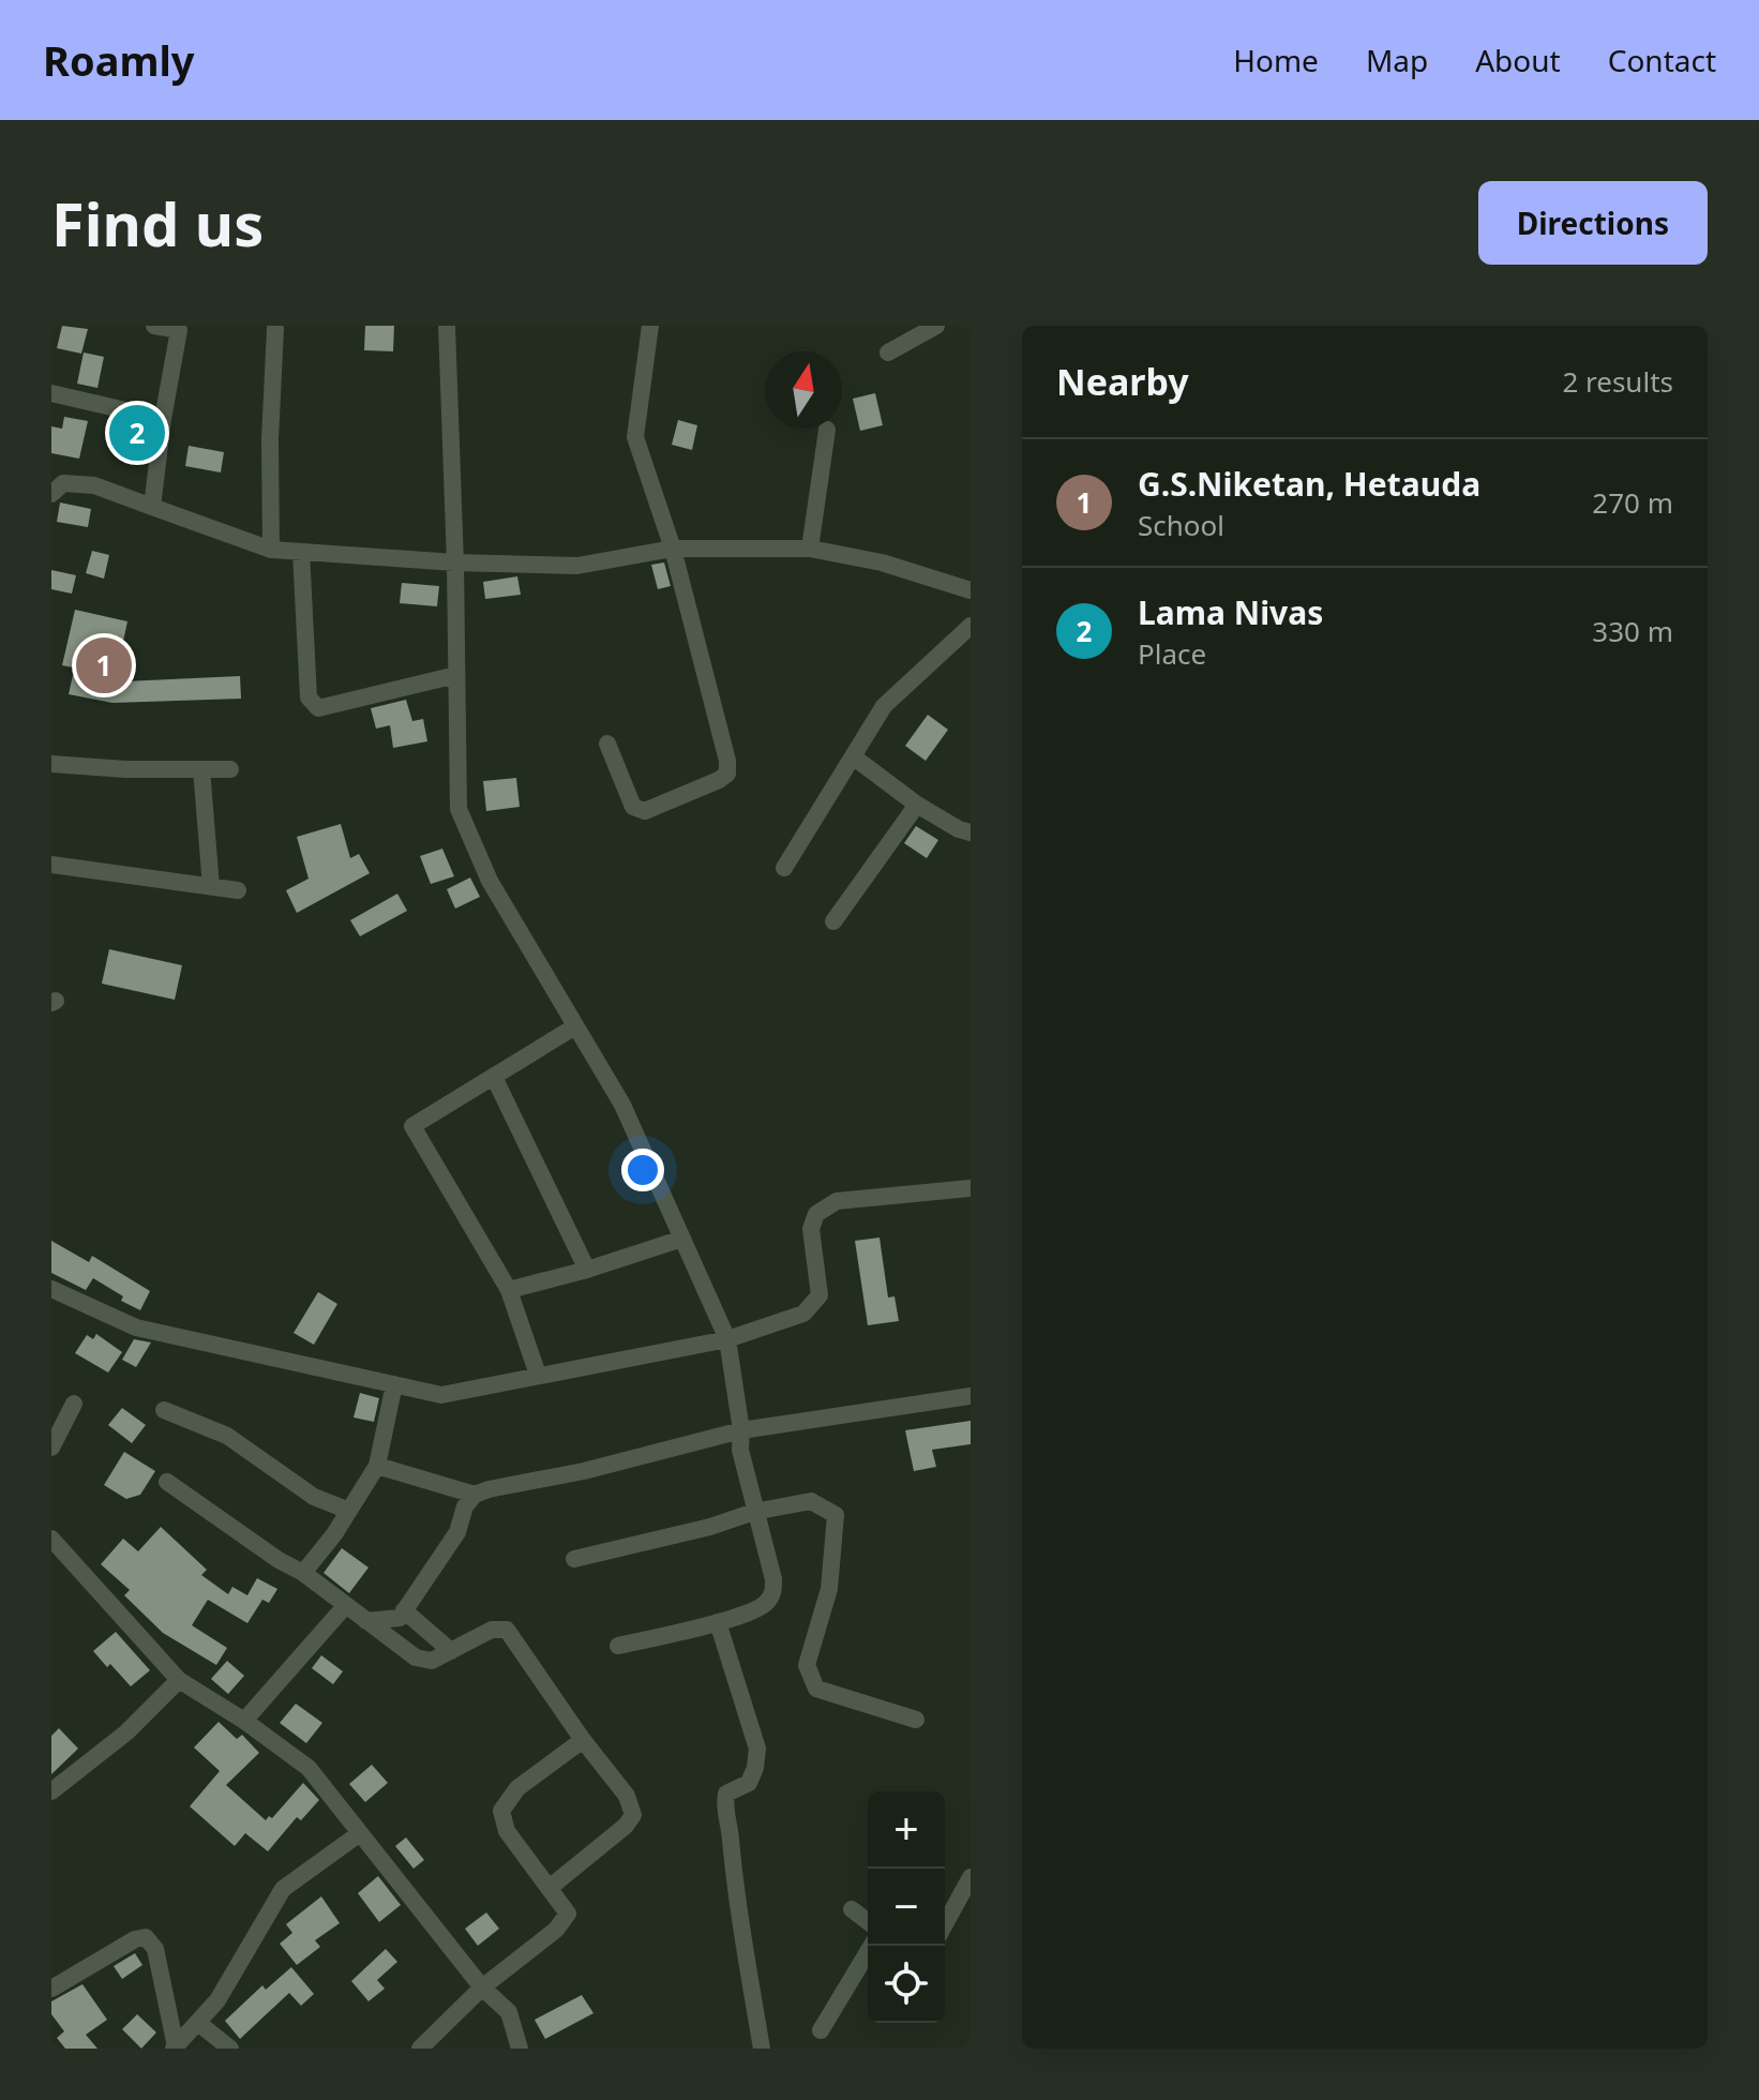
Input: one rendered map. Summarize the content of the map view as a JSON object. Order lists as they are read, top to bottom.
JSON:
{
  "north": "top",
  "page": {
    "header": "Roamly",
    "nav": [
      "Home",
      "Map",
      "About",
      "Contact"
    ],
    "buttons": "Directions",
    "title": "Find us",
    "heading": ["Nearby", "2 results"],
    "pins": ["2", "1"],
    "list": [
      {
        "mark": "1",
        "name": "G.S.Niketan, Hetauda",
        "note": "School",
        "value": "270 m"
      },
      {
        "mark": "2",
        "name": "Lama Nivas",
        "note": "Place",
        "value": "330 m"
      }
    ],
    "map_buttons": ["+", "−"]
  }
}
